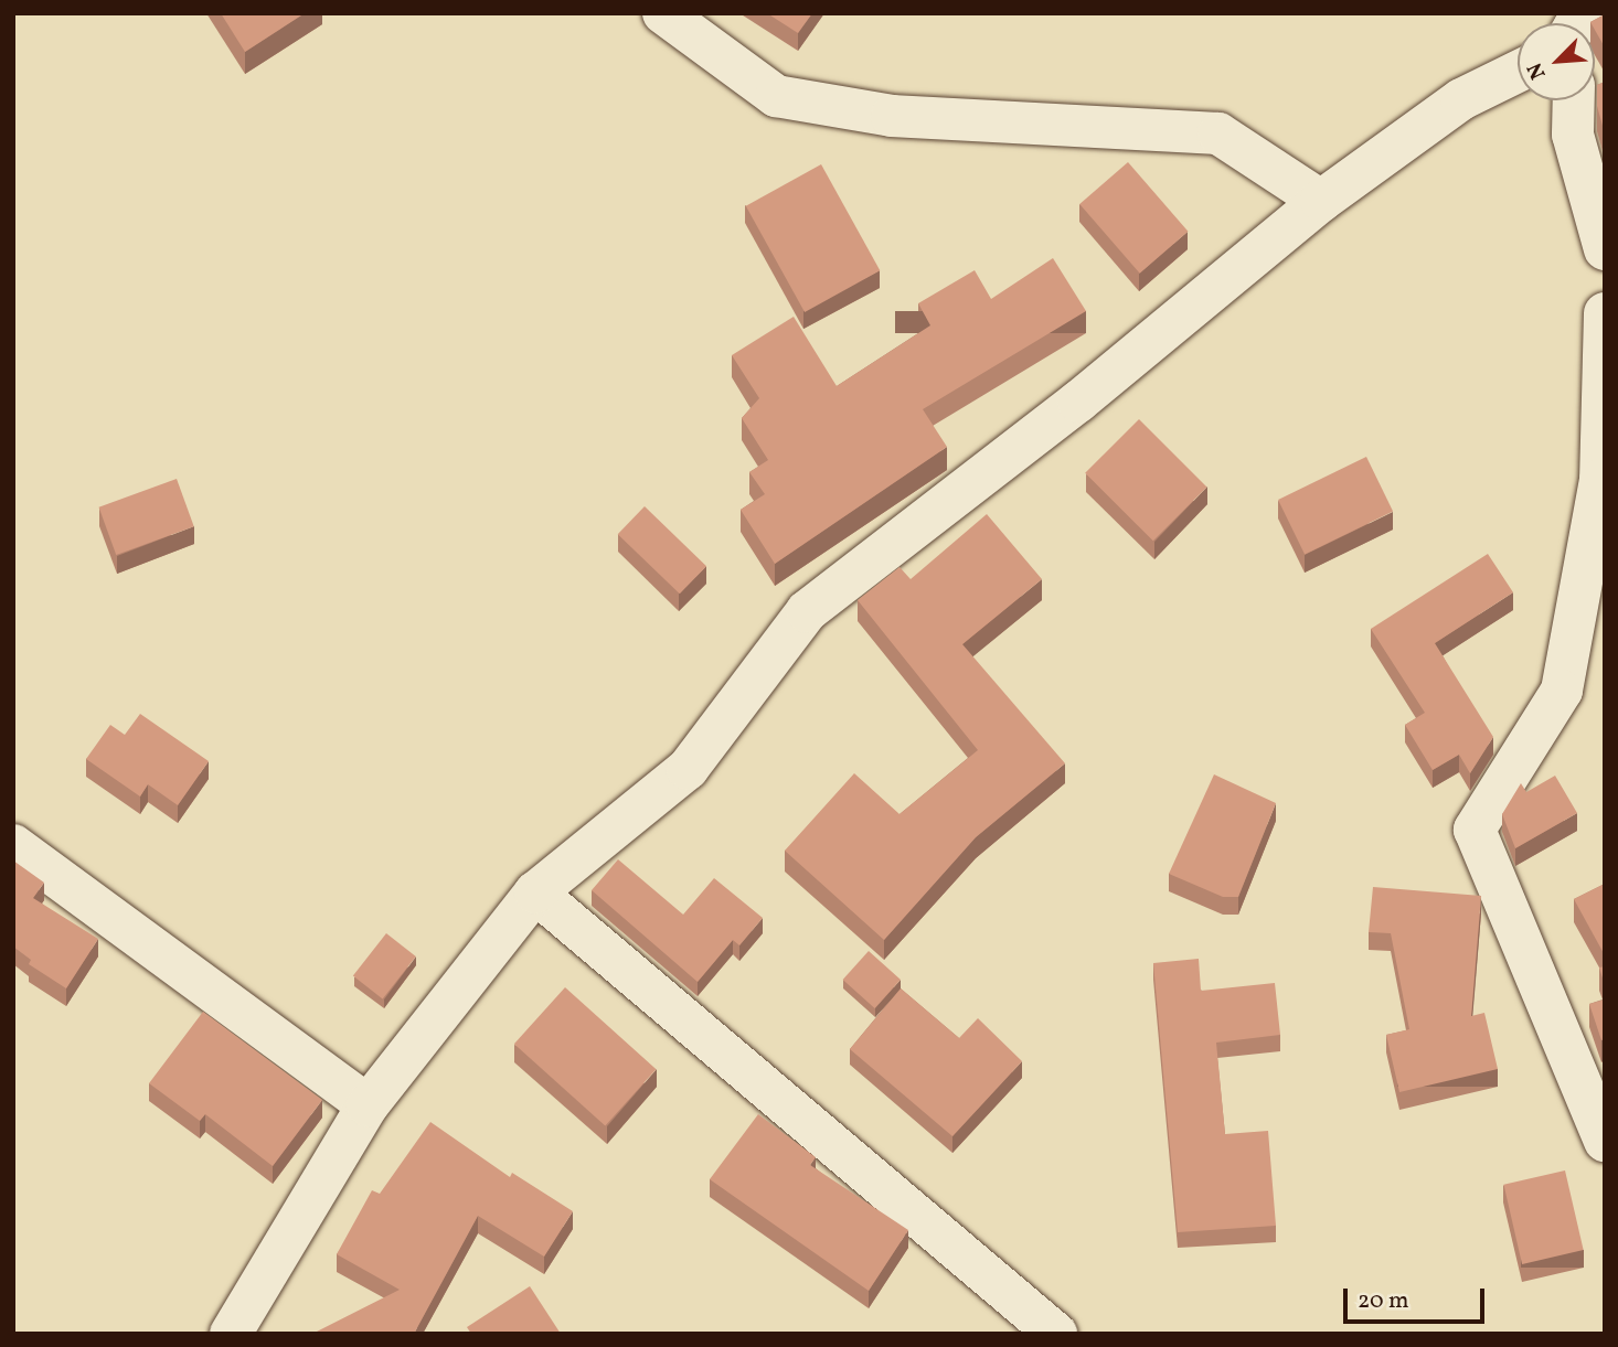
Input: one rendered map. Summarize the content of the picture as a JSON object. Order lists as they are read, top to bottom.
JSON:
{
  "scale_bar": "20 m",
  "north": "bottom left"
}
